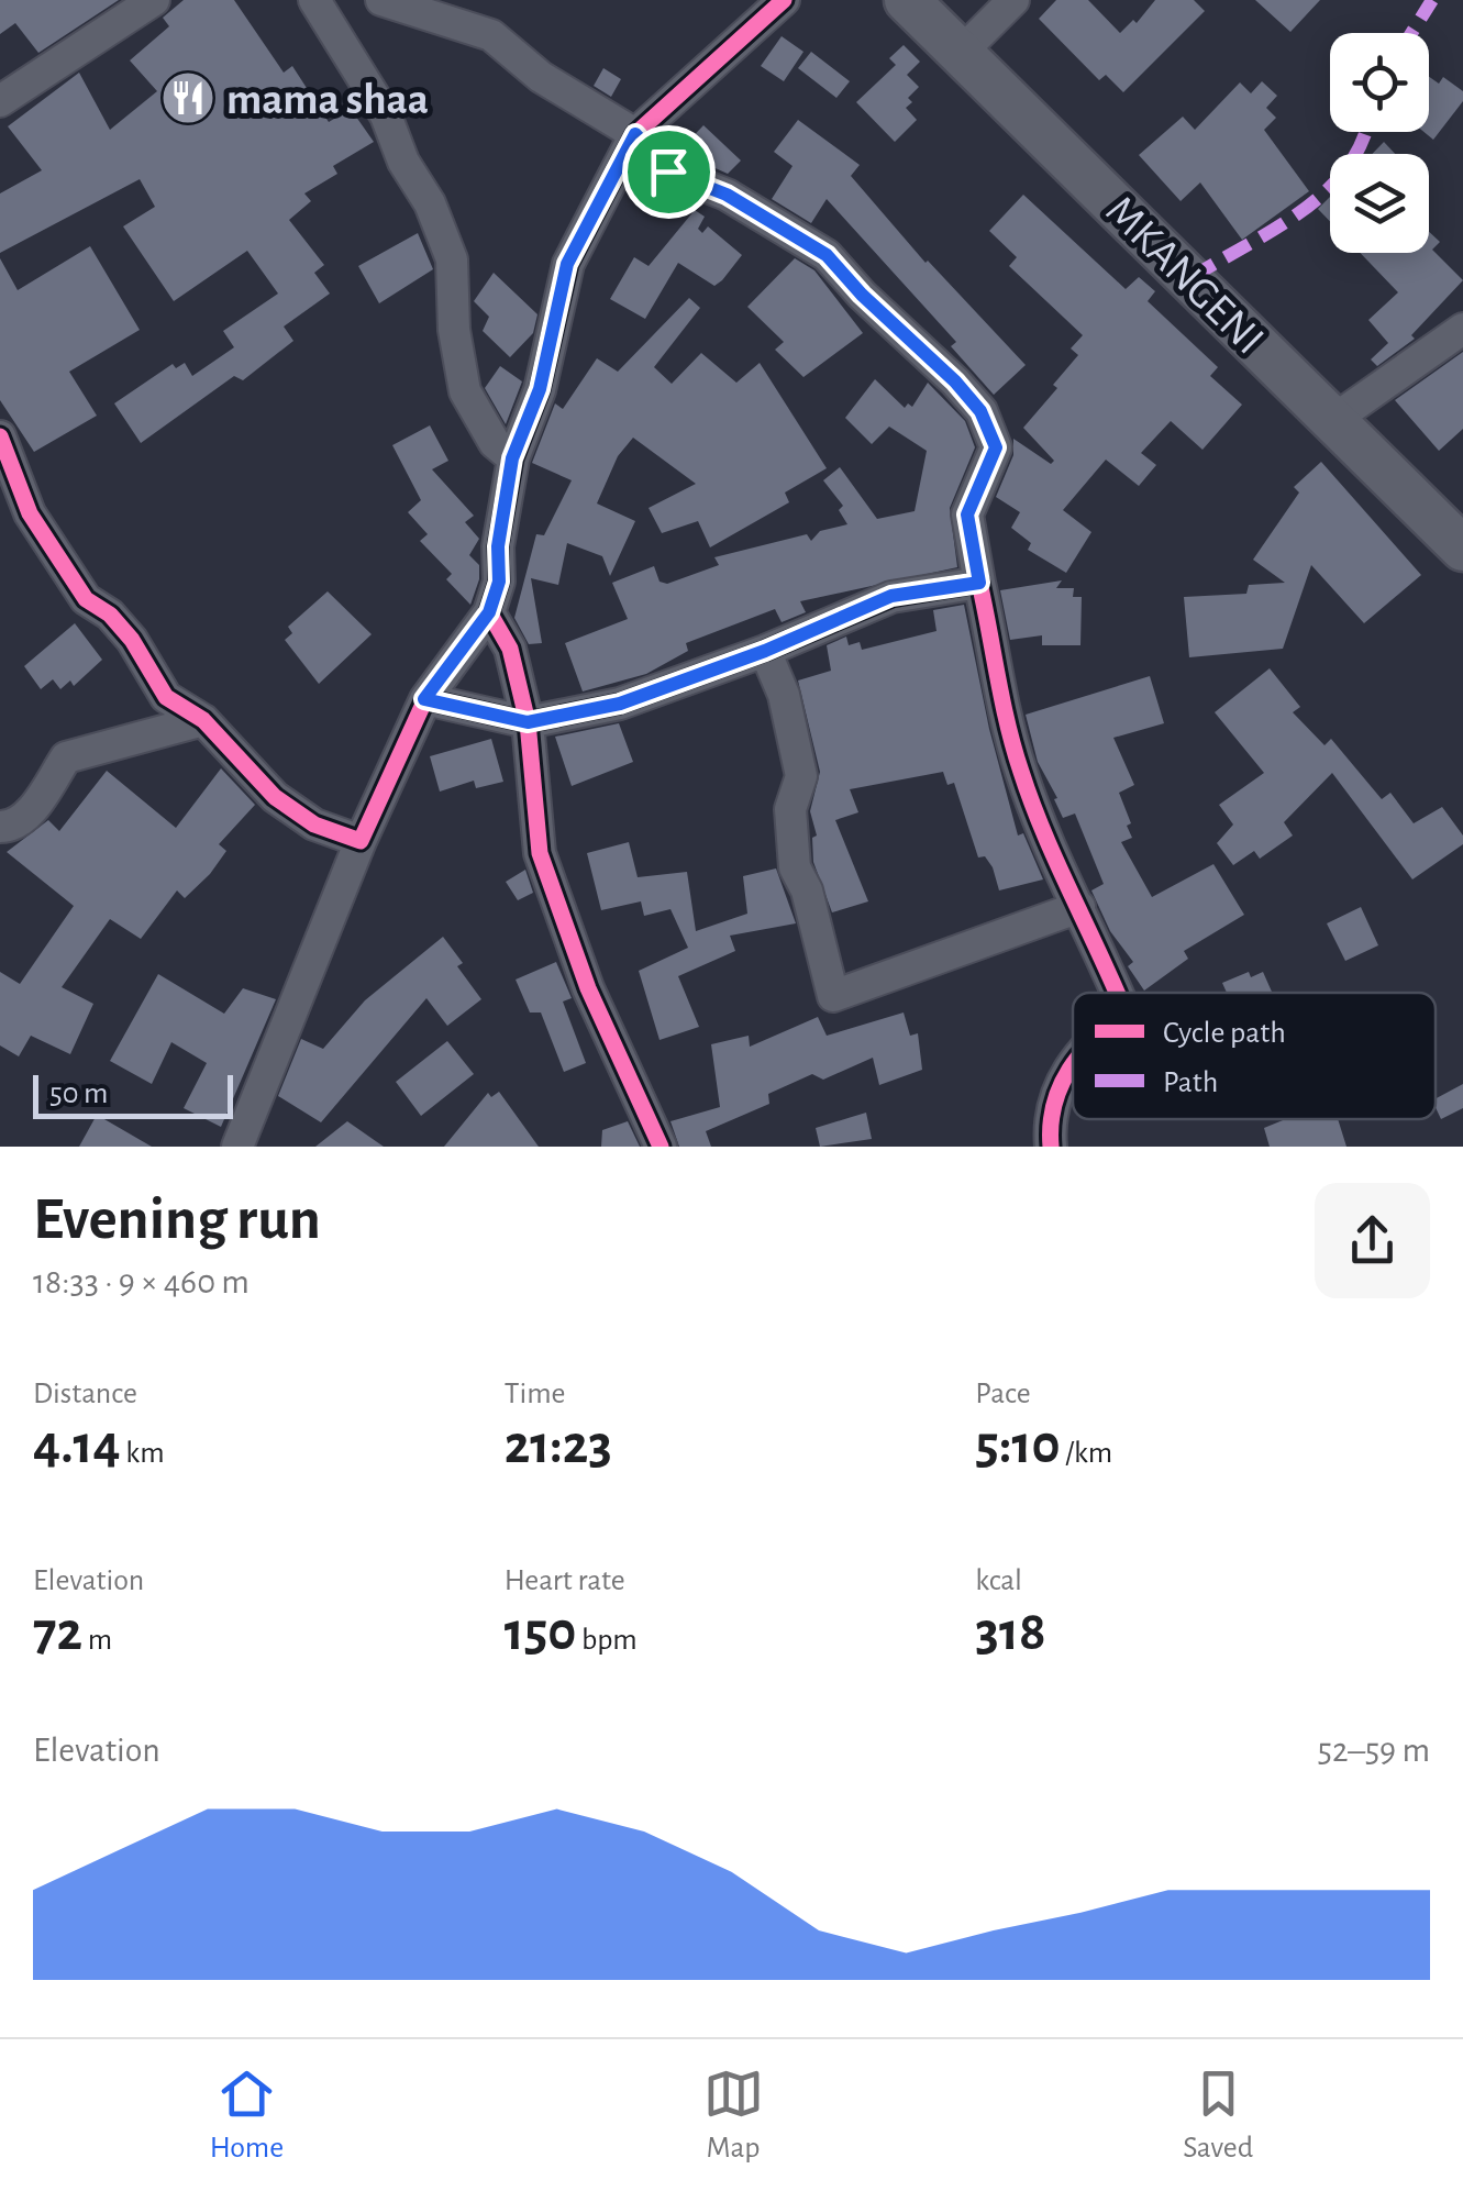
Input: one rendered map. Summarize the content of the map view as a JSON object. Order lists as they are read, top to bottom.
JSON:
{
  "streets": {
    "street": ["MKANGENI"]
  },
  "places": {
    "restaurant": ["mama shaa"]
  },
  "legend": ["Cycle path", "Path"],
  "scale_bar": "50 m",
  "page": {
    "scale": "50 m",
    "heading": ["Evening run", "18:33 · 9 × 460 m"],
    "stats": [
      ["Distance", "4.14 km"],
      ["Time", "21:23"],
      ["Pace", "5:10 /km"],
      ["Elevation", "72 m"],
      ["Heart rate", "150 bpm"],
      ["kcal", "318"]
    ],
    "chart": ["Elevation", "52–59 m"],
    "tabs": ["Home", "Map", "Saved"]
  }
}
